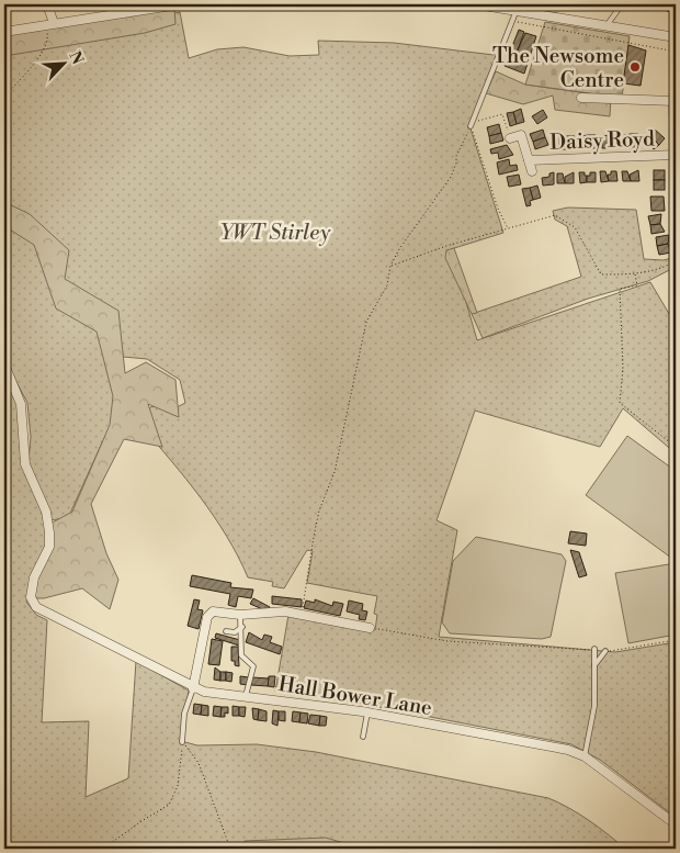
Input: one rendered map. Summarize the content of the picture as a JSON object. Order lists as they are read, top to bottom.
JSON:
{
  "streets": {
    "street": ["Daisy Royd", "Hall Bower Lane"]
  },
  "parks": ["YWT Stirley"],
  "places": ["The Newsome Centre"],
  "north": "top right"
}
